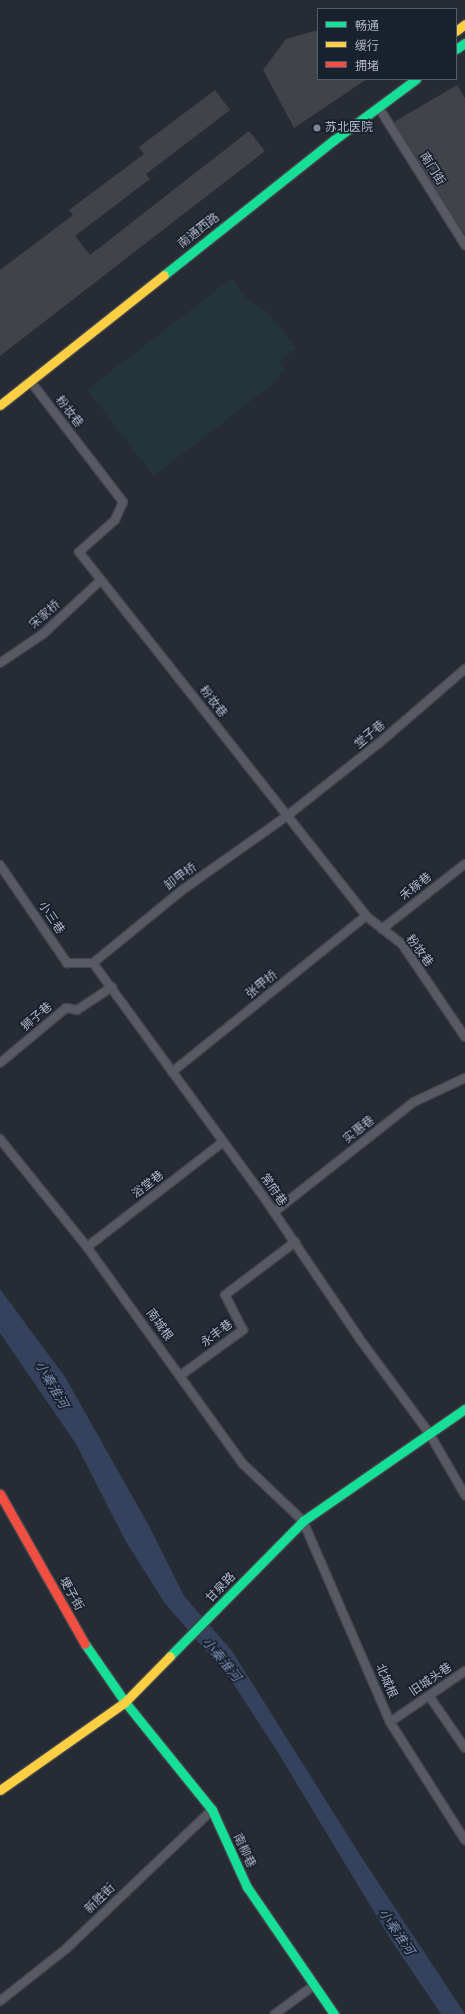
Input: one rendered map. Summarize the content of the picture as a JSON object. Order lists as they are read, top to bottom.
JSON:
{
  "streets": {
    "street": [
      "南通西路",
      "甘泉路",
      "埂子街",
      "南柳巷"
    ],
    "lane": [
      "南门街",
      "粉妆巷",
      "宋家桥",
      "堂子巷",
      "卸甲桥",
      "禾稼巷",
      "小三巷",
      "张甲桥",
      "狮子巷",
      "实惠巷",
      "浴堂巷",
      "常府巷",
      "南城根",
      "永丰巷",
      "旧城头巷",
      "北城根",
      "新胜街"
    ]
  },
  "crossings": [
    ["南门街", "南通西路"],
    ["南通西路", "粉妆巷"],
    ["粉妆巷", "宋家桥"],
    ["粉妆巷", "堂子巷"],
    ["粉妆巷", "卸甲桥"],
    ["粉妆巷", "禾稼巷"],
    ["粉妆巷", "张甲桥"],
    ["堂子巷", "卸甲桥"],
    ["卸甲桥", "小三巷"],
    ["卸甲桥", "常府巷"],
    ["小三巷", "常府巷"],
    ["张甲桥", "常府巷"],
    ["狮子巷", "常府巷"],
    ["实惠巷", "常府巷"],
    ["浴堂巷", "常府巷"],
    ["浴堂巷", "南城根"],
    ["常府巷", "永丰巷"],
    ["常府巷", "甘泉路"],
    ["南城根", "永丰巷"],
    ["南城根", "甘泉路"],
    ["南城根", "北城根"],
    ["甘泉路", "埂子街"],
    ["甘泉路", "北城根"],
    ["甘泉路", "南柳巷"],
    ["埂子街", "南柳巷"],
    ["旧城头巷", "北城根"],
    ["南柳巷", "新胜街"]
  ],
  "water": ["小秦淮河"],
  "places": ["苏北医院"],
  "legend": ["畅通", "缓行", "拥堵"]
}
